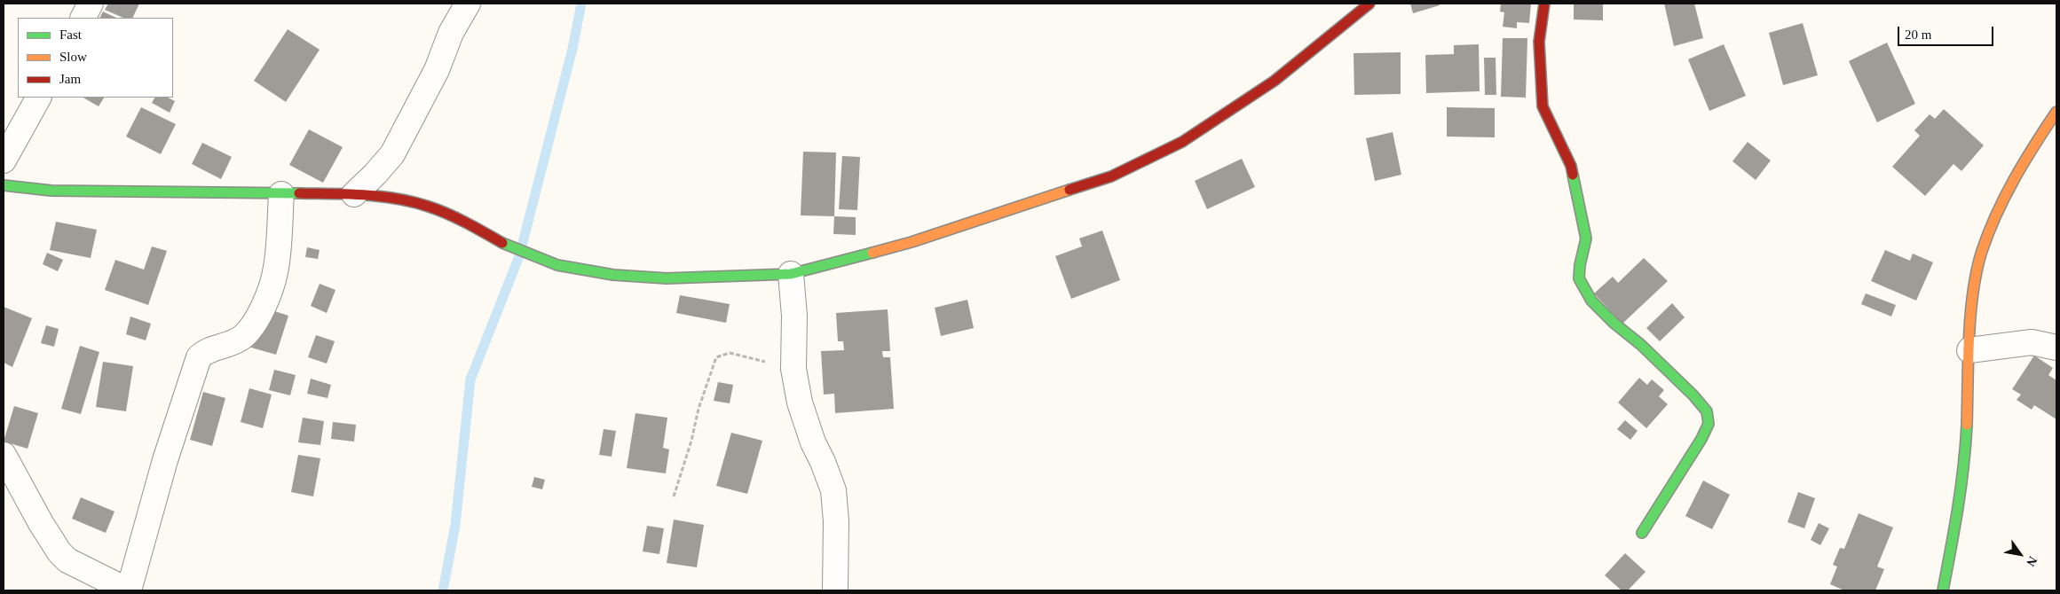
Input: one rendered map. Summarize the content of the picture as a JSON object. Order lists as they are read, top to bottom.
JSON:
{
  "legend": ["Fast", "Slow", "Jam"],
  "scale_bar": "20 m",
  "north": "bottom right"
}
